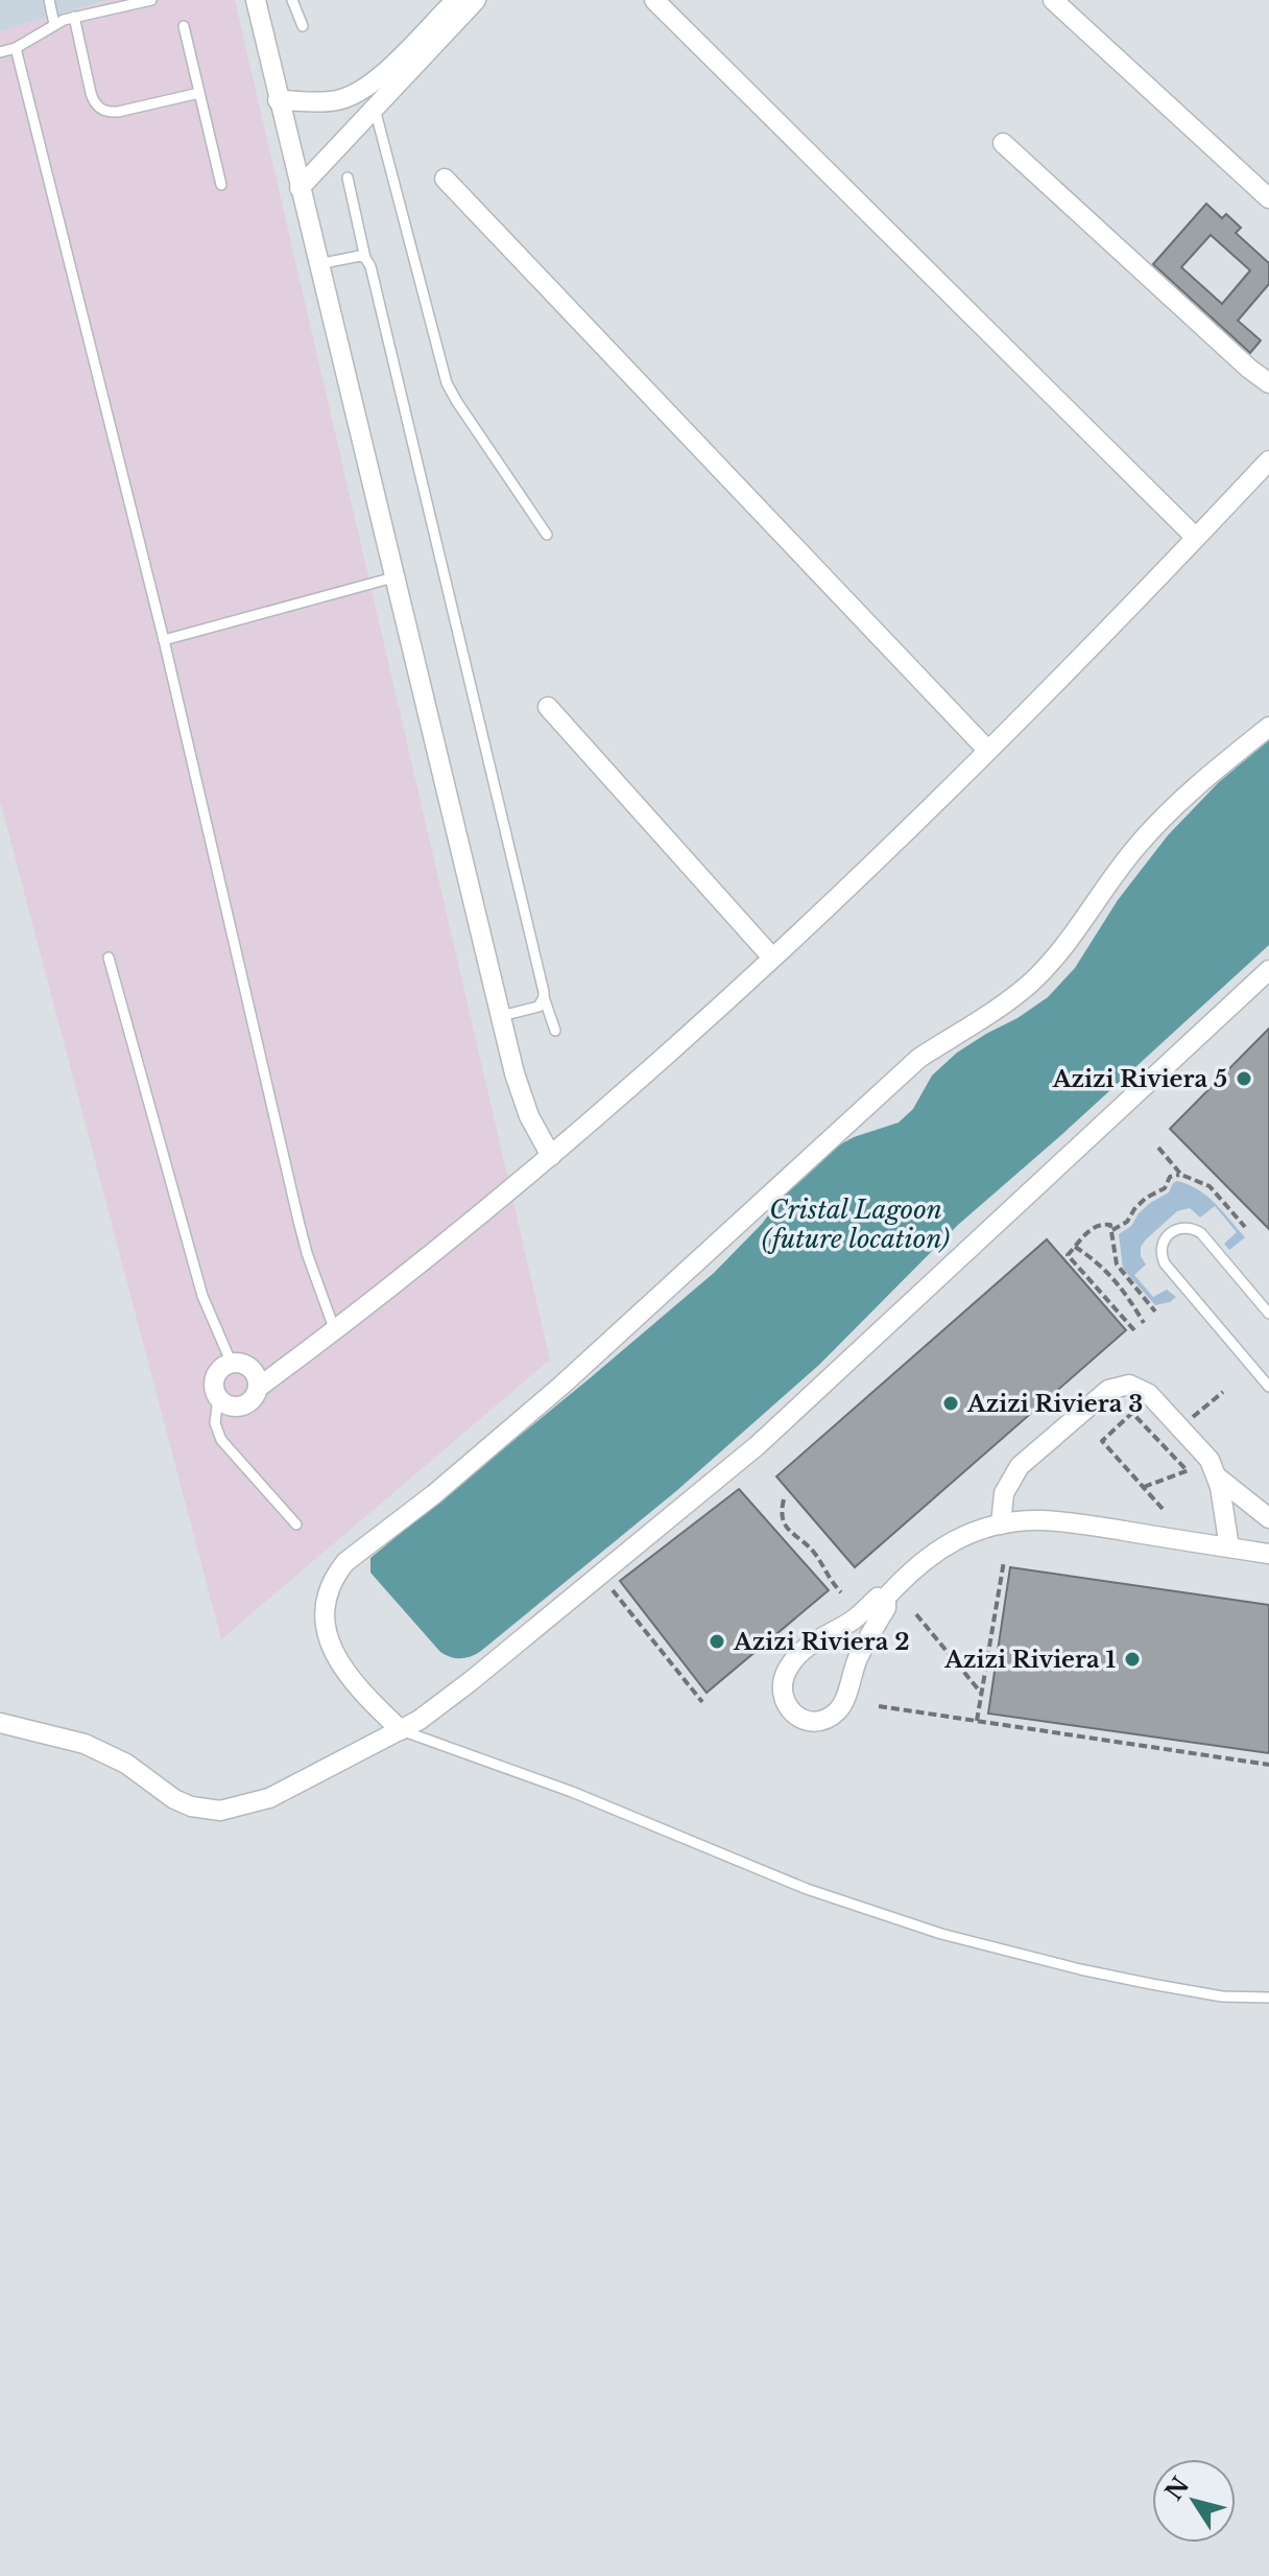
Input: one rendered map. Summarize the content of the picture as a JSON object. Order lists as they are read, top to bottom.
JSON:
{
  "water": ["Cristal Lagoon (future location)"],
  "places": [
    "Azizi Riviera 5",
    "Azizi Riviera 3",
    "Azizi Riviera 2",
    "Azizi Riviera 1"
  ],
  "north": "top left"
}
